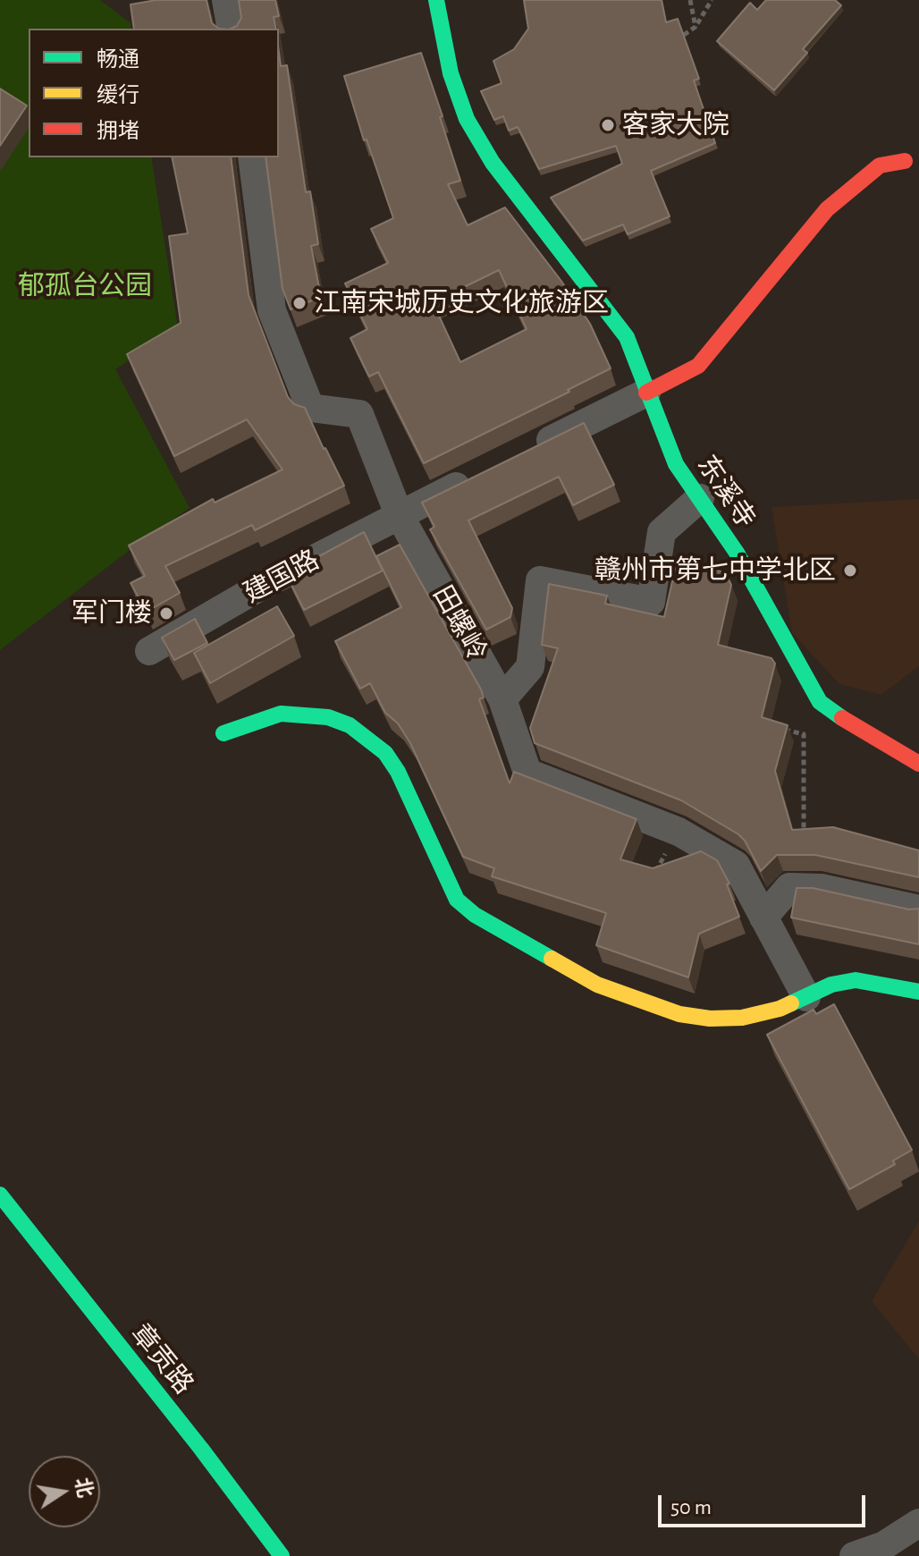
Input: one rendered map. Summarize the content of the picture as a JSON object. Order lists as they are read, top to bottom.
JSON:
{
  "streets": {
    "street": [
      "东溪寺",
      "建国路",
      "田螺岭",
      "章贡路"
    ]
  },
  "crossings": [
    ["建国路", "田螺岭"]
  ],
  "parks": ["郁孤台公园"],
  "places": [
    "客家大院",
    "江南宋城历史文化旅游区",
    "赣州市第七中学北区",
    "军门楼"
  ],
  "legend": ["畅通", "缓行", "拥堵"],
  "scale_bar": "50 m",
  "north": "right"
}
